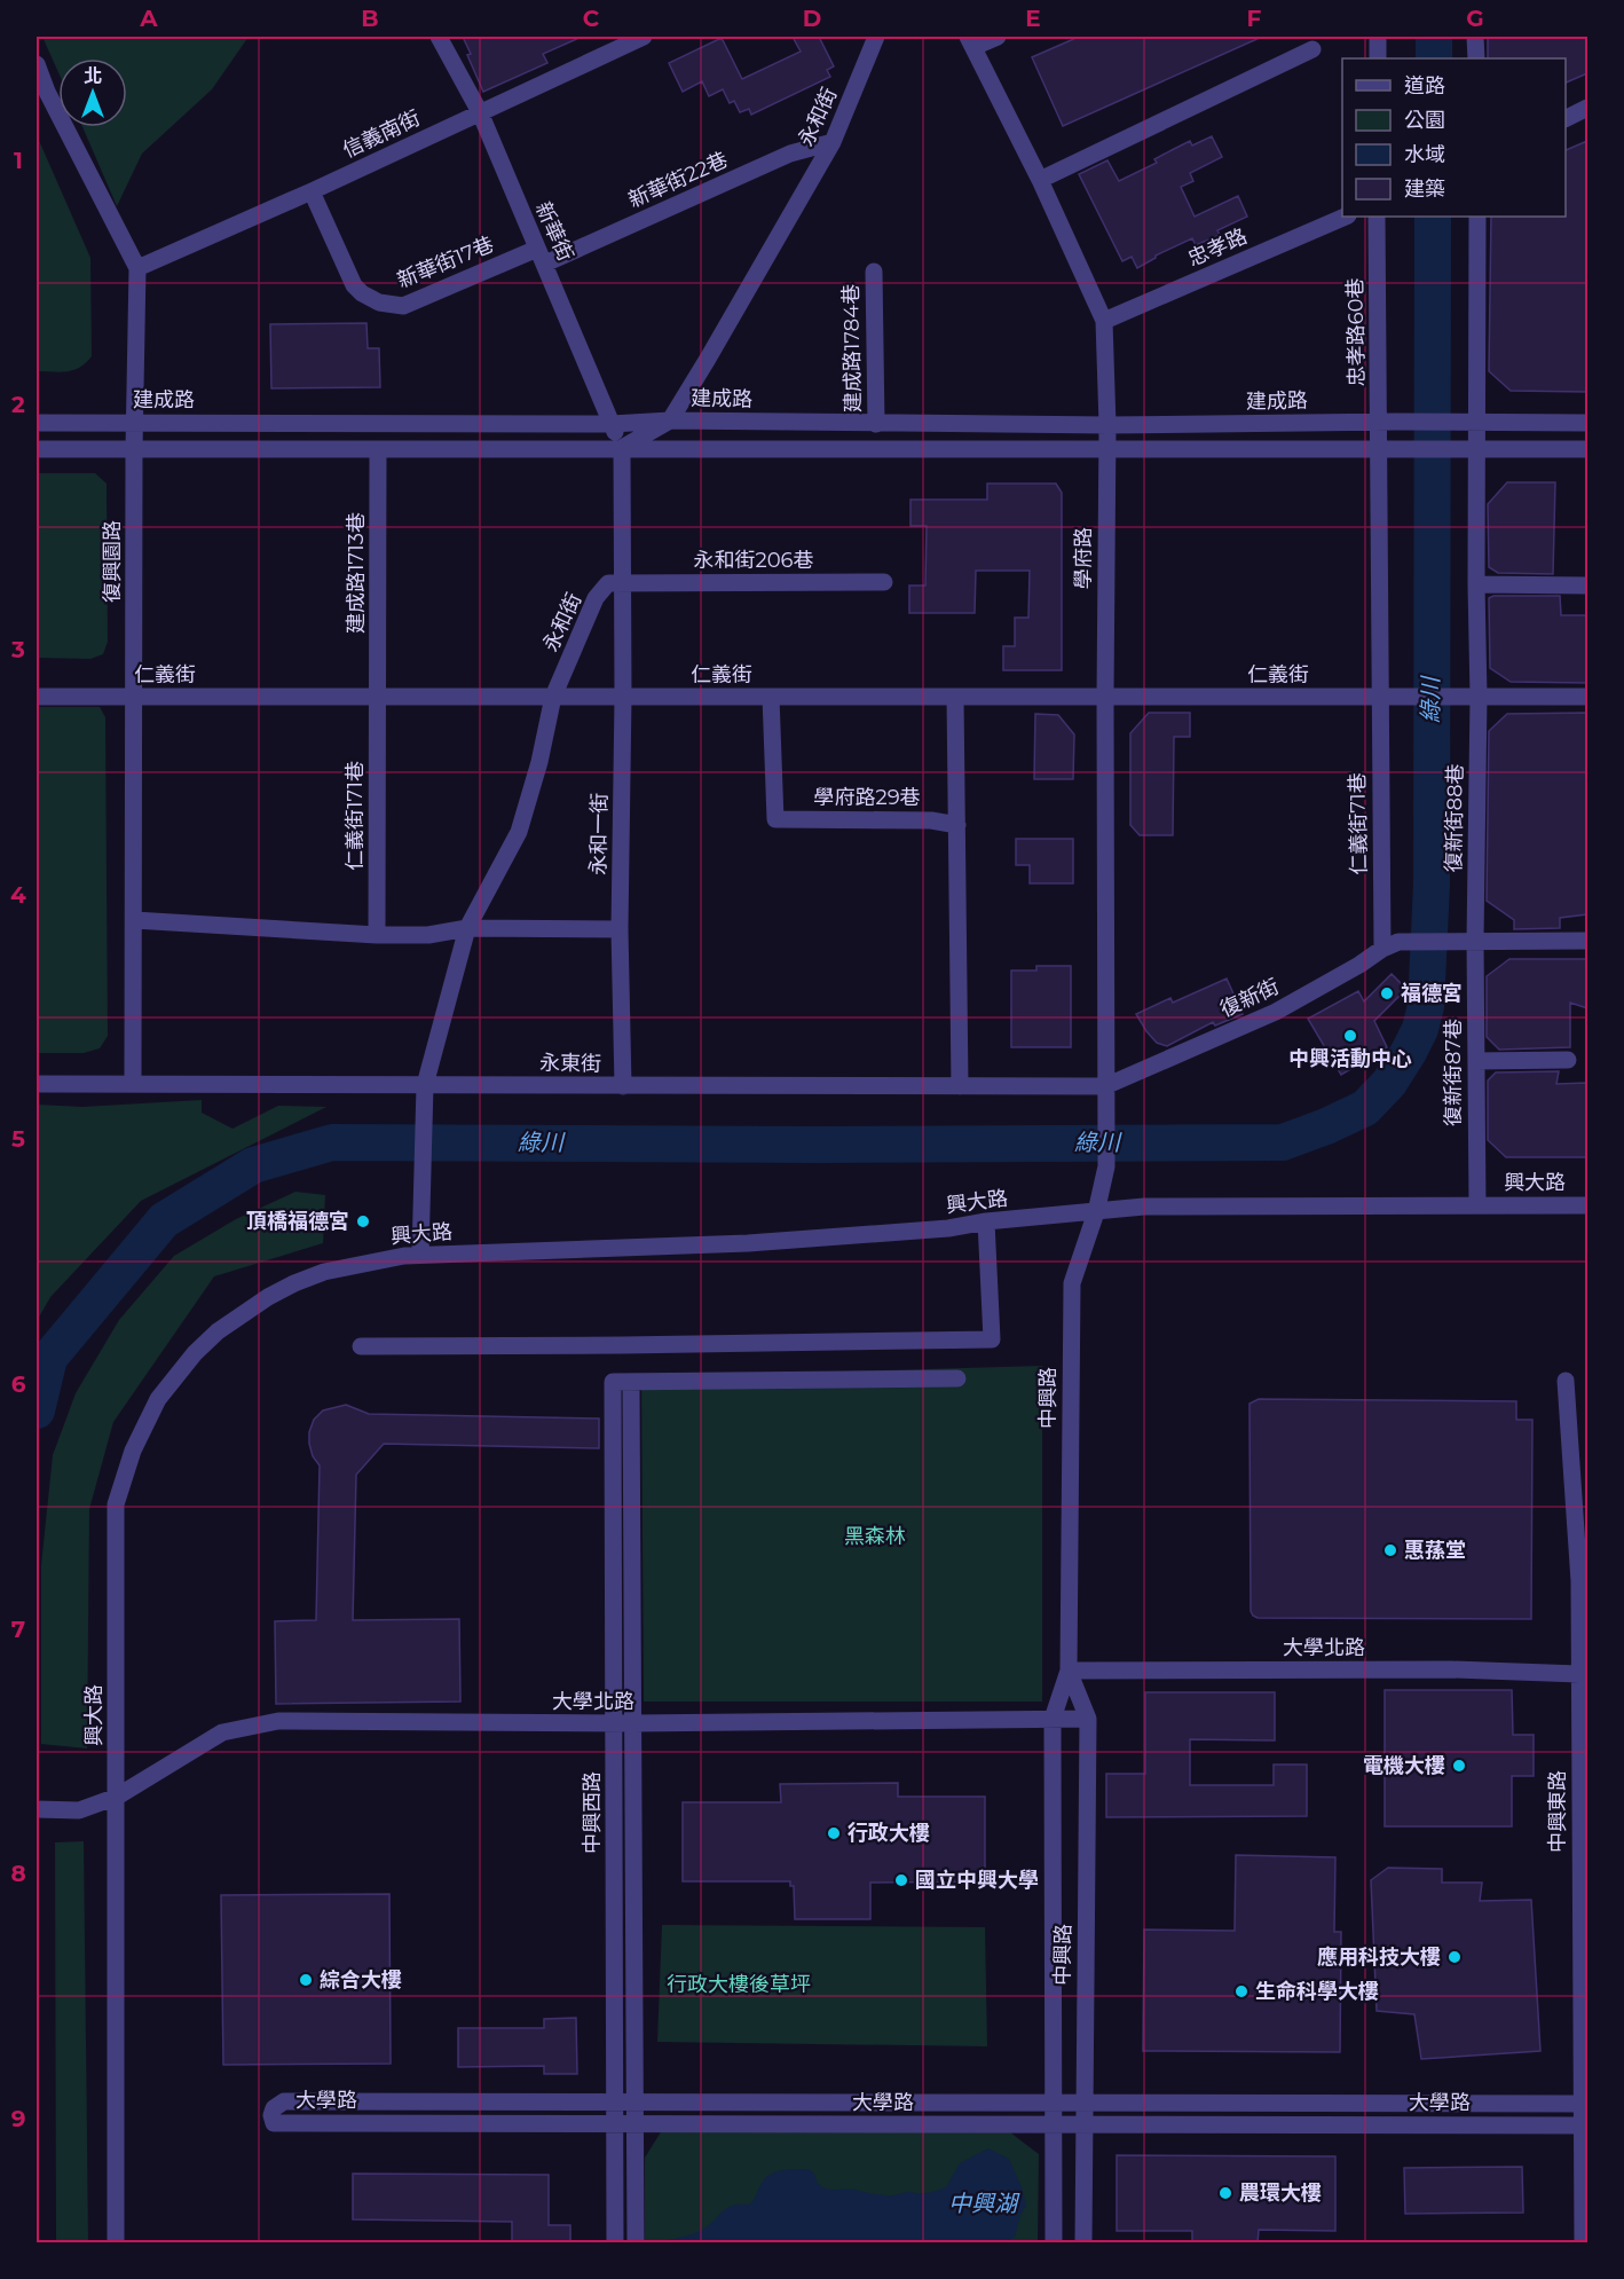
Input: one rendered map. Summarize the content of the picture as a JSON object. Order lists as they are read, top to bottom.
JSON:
{
  "streets": {
    "street": [
      "永和街",
      "信義南街",
      "新華街22巷",
      "新華街",
      "忠孝路",
      "新華街17巷",
      "忠孝路60巷",
      "建成路1784巷",
      "建成路",
      "學府路",
      "永和街206巷",
      "復興園路",
      "建成路1713巷",
      "仁義街",
      "學府路29巷",
      "仁義街171巷",
      "復新街88巷",
      "仁義街71巷",
      "永和一街",
      "復新街",
      "永東街",
      "復新街87巷",
      "興大路",
      "中興路",
      "大學北路",
      "中興東路",
      "中興西路",
      "大學路"
    ]
  },
  "crossings": [
    ["永和街", "新華街22巷"],
    ["永和街", "新華街"],
    ["永和街", "建成路"],
    ["永和街", "永和街206巷"],
    ["永和街", "仁義街"],
    ["永和街", "永和一街"],
    ["永和街", "永東街"],
    ["永和街", "興大路"],
    ["信義南街", "新華街"],
    ["信義南街", "新華街17巷"],
    ["信義南街", "復興園路"],
    ["新華街22巷", "新華街"],
    ["新華街22巷", "新華街17巷"],
    ["新華街", "新華街17巷"],
    ["新華街", "建成路"],
    ["忠孝路", "學府路"],
    ["忠孝路60巷", "建成路"],
    ["忠孝路60巷", "仁義街71巷"],
    ["建成路1784巷", "建成路"],
    ["建成路", "學府路"],
    ["建成路", "復興園路"],
    ["建成路", "復新街88巷"],
    ["學府路", "仁義街"],
    ["學府路", "復新街"],
    ["學府路", "永東街"],
    ["學府路", "興大路"],
    ["學府路", "中興路"],
    ["永和街206巷", "永和一街"],
    ["復興園路", "仁義街"],
    ["復興園路", "永東街"],
    ["建成路1713巷", "仁義街"],
    ["建成路1713巷", "仁義街171巷"],
    ["仁義街", "學府路29巷"],
    ["仁義街", "仁義街171巷"],
    ["仁義街", "復新街88巷"],
    ["仁義街", "仁義街71巷"],
    ["仁義街", "永和一街"],
    ["復新街88巷", "復新街"],
    ["復新街88巷", "復新街87巷"],
    ["仁義街71巷", "復新街"],
    ["永和一街", "永東街"],
    ["復新街", "永東街"],
    ["復新街", "復新街87巷"],
    ["復新街87巷", "興大路"],
    ["興大路", "中興路"],
    ["興大路", "大學北路"],
    ["中興路", "大學北路"],
    ["中興路", "大學路"],
    ["大學北路", "中興東路"],
    ["大學北路", "中興西路"],
    ["中興東路", "大學路"],
    ["中興西路", "大學路"]
  ],
  "water": ["綠川", "中興湖"],
  "parks": ["黑森林", "行政大樓後草坪"],
  "places": [
    "福德宮",
    "中興活動中心",
    "頂橋福德宮",
    "惠蓀堂",
    "電機大樓",
    "行政大樓",
    "國立中興大學",
    "應用科技大樓",
    "綜合大樓",
    "生命科學大樓",
    "農環大樓"
  ],
  "legend": [
    "道路",
    "公園",
    "水域",
    "建築"
  ],
  "north": "top",
  "grid": {
    "columns": [
      "A",
      "B",
      "C",
      "D",
      "E",
      "F",
      "G"
    ],
    "rows": [
      "1",
      "2",
      "3",
      "4",
      "5",
      "6",
      "7",
      "8",
      "9"
    ]
  }
}
